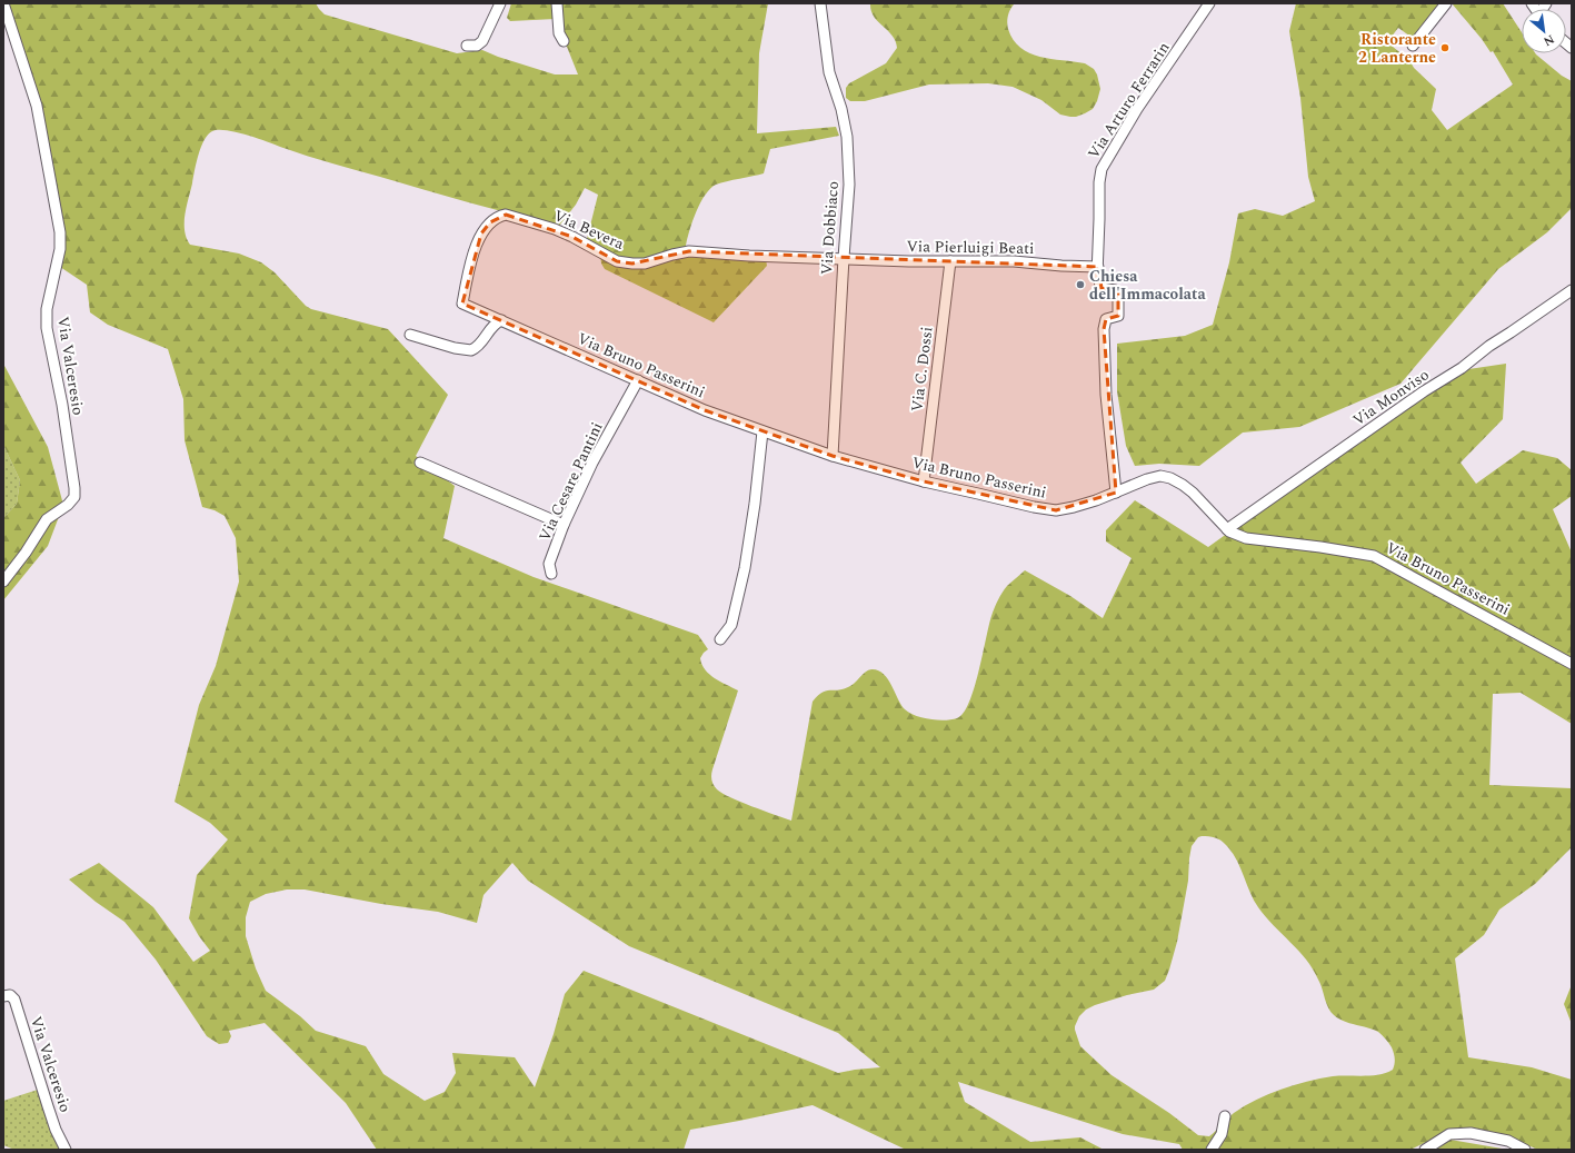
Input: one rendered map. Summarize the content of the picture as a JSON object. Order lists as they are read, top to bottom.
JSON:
{
  "streets": {
    "street": [
      "Via Arturo Ferrarin",
      "Via Dobbiaco",
      "Via Bevera",
      "Via Pierluigi Beati",
      "Via Bruno Passerini",
      "Via Valceresio",
      "Via C. Dossi",
      "Via Monviso",
      "Via Cesare Pantini"
    ]
  },
  "crossings": [
    ["Via Arturo Ferrarin", "Via Pierluigi Beati"],
    ["Via Arturo Ferrarin", "Via Bruno Passerini"],
    ["Via Dobbiaco", "Via Bevera"],
    ["Via Dobbiaco", "Via Pierluigi Beati"],
    ["Via Dobbiaco", "Via Bruno Passerini"],
    ["Via Bevera", "Via Pierluigi Beati"],
    ["Via Bevera", "Via Bruno Passerini"],
    ["Via Pierluigi Beati", "Via C. Dossi"],
    ["Via Bruno Passerini", "Via C. Dossi"],
    ["Via Bruno Passerini", "Via Monviso"],
    ["Via Bruno Passerini", "Via Cesare Pantini"]
  ],
  "places": ["Ristorante 2 Lanterne", "Chiesa dell'Immacolata"],
  "north": "bottom right"
}
